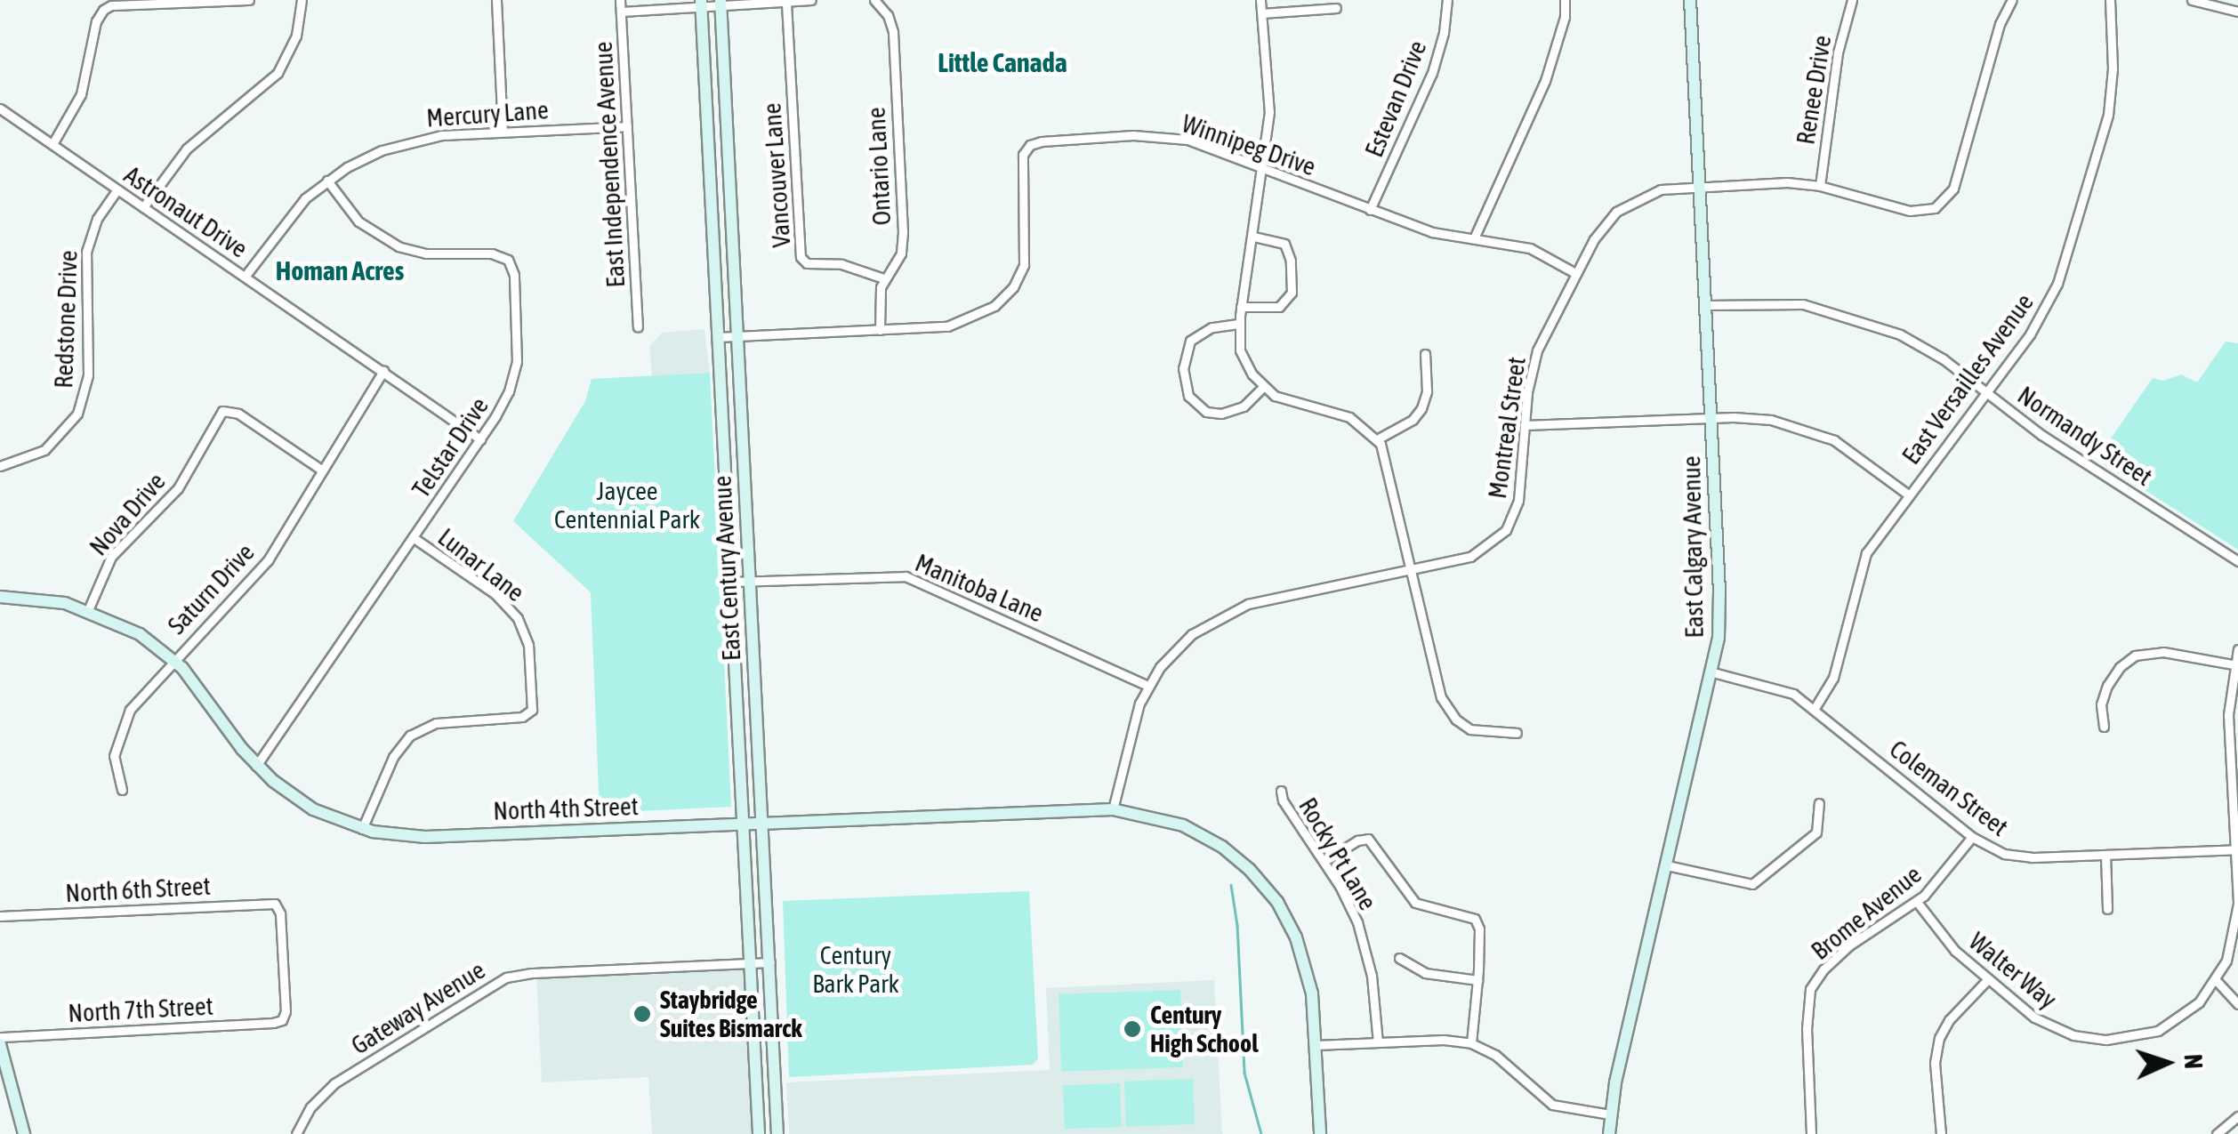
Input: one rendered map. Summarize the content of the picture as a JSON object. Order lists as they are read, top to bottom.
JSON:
{
  "streets": {
    "street": [
      "Renee Drive",
      "Estevan Drive",
      "Mercury Lane",
      "Winnipeg Drive",
      "East Independence Avenue",
      "Ontario Lane",
      "Vancouver Lane",
      "Astronaut Drive",
      "Redstone Drive",
      "East Versailles Avenue",
      "Montreal Street",
      "Normandy Street",
      "Telstar Drive",
      "Nova Drive",
      "East Calgary Avenue",
      "Lunar Lane",
      "East Century Avenue",
      "Manitoba Lane",
      "Saturn Drive",
      "Coleman Street",
      "North 4th Street",
      "Rocky Pt Lane",
      "North 6th Street",
      "Brome Avenue",
      "Walter Way",
      "Gateway Avenue",
      "North 7th Street"
    ]
  },
  "crossings": [
    ["Renee Drive", "Montreal Street"],
    ["Estevan Drive", "Winnipeg Drive"],
    ["Mercury Lane", "East Independence Avenue"],
    ["Mercury Lane", "Astronaut Drive"],
    ["Mercury Lane", "Telstar Drive"],
    ["Winnipeg Drive", "Ontario Lane"],
    ["Winnipeg Drive", "Montreal Street"],
    ["Winnipeg Drive", "East Century Avenue"],
    ["Ontario Lane", "Vancouver Lane"],
    ["Astronaut Drive", "Redstone Drive"],
    ["Astronaut Drive", "Telstar Drive"],
    ["Astronaut Drive", "Saturn Drive"],
    ["East Versailles Avenue", "Normandy Street"],
    ["East Versailles Avenue", "Coleman Street"],
    ["Montreal Street", "East Calgary Avenue"],
    ["Montreal Street", "Manitoba Lane"],
    ["Montreal Street", "North 4th Street"],
    ["Normandy Street", "East Calgary Avenue"],
    ["Telstar Drive", "Lunar Lane"],
    ["Telstar Drive", "North 4th Street"],
    ["Nova Drive", "Saturn Drive"],
    ["Nova Drive", "North 4th Street"],
    ["East Calgary Avenue", "Coleman Street"],
    ["Lunar Lane", "North 4th Street"],
    ["East Century Avenue", "Manitoba Lane"],
    ["East Century Avenue", "North 4th Street"],
    ["East Century Avenue", "Gateway Avenue"],
    ["Saturn Drive", "North 4th Street"],
    ["Coleman Street", "Brome Avenue"],
    ["Coleman Street", "Walter Way"],
    ["North 6th Street", "North 7th Street"],
    ["Brome Avenue", "Walter Way"]
  ],
  "districts": ["Little Canada", "Homan Acres"],
  "parks": ["Jaycee Centennial Park", "Century Bark Park"],
  "places": ["Staybridge Suites Bismarck", "Century High School"],
  "north": "right"
}
